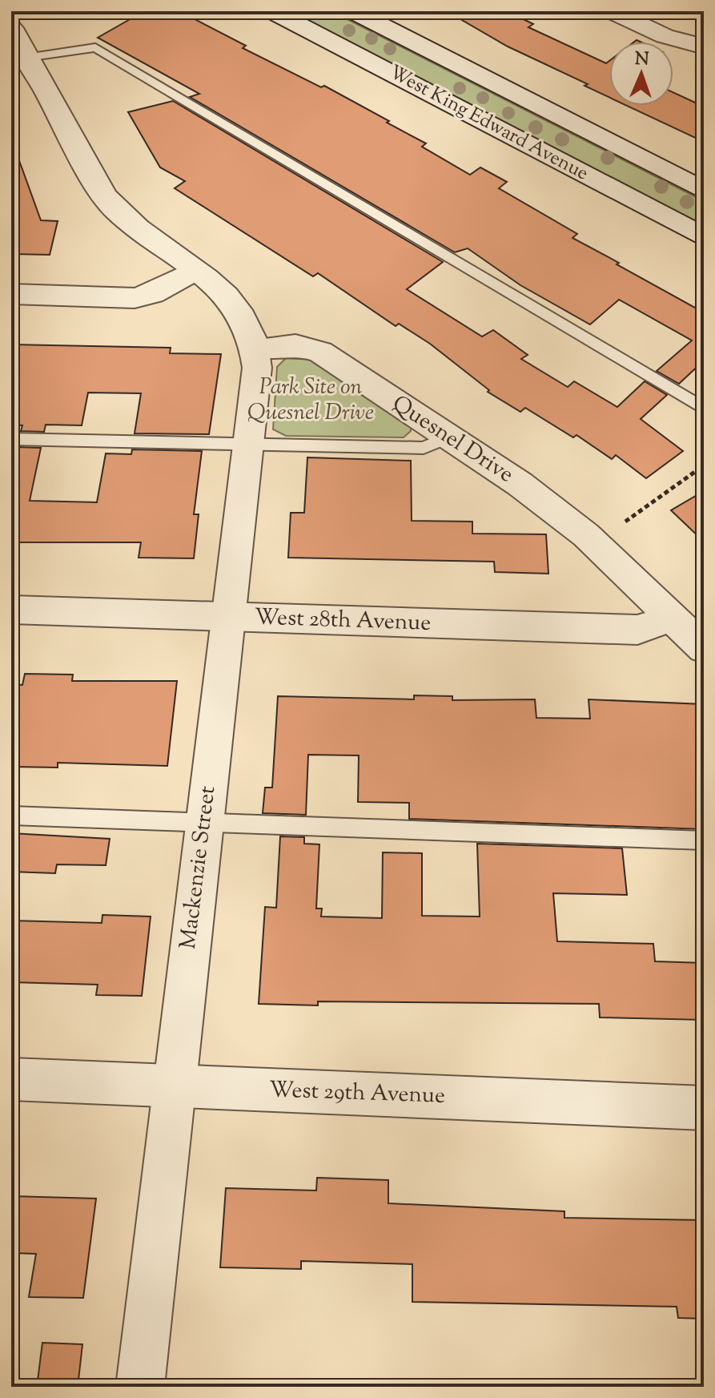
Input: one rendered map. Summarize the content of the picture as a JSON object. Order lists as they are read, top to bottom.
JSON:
{
  "streets": {
    "street": [
      "West King Edward Avenue",
      "Quesnel Drive",
      "West 28th Avenue",
      "Mackenzie Street",
      "West 29th Avenue"
    ]
  },
  "crossings": [
    ["Quesnel Drive", "West 28th Avenue"],
    ["Quesnel Drive", "Mackenzie Street"],
    ["West 28th Avenue", "Mackenzie Street"],
    ["Mackenzie Street", "West 29th Avenue"]
  ],
  "parks": ["Park Site on Quesnel Drive"],
  "north": "top"
}
